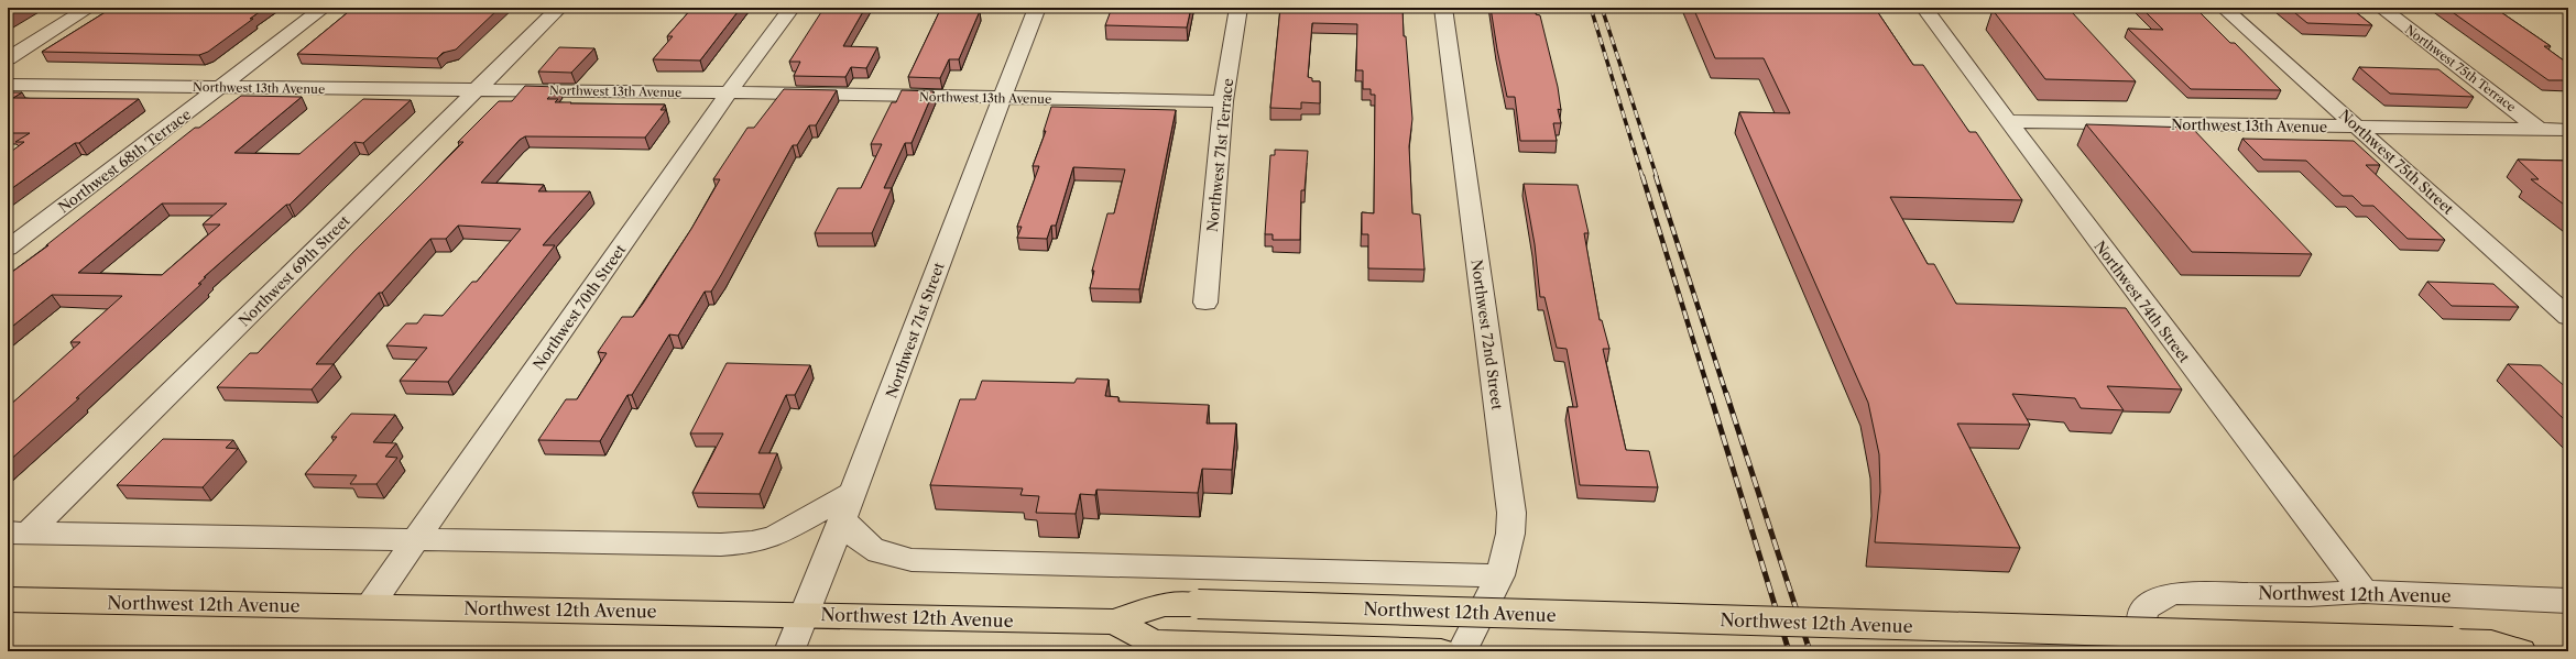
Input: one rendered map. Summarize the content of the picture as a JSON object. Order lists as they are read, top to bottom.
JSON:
{
  "streets": {
    "main road": ["Northwest 12th Avenue"],
    "street": [
      "Northwest 75th Terrace",
      "Northwest 13th Avenue",
      "Northwest 71st Terrace",
      "Northwest 68th Terrace",
      "Northwest 75th Street",
      "Northwest 69th Street",
      "Northwest 74th Street",
      "Northwest 70th Street",
      "Northwest 71st Street",
      "Northwest 72nd Street"
    ]
  },
  "crossings": [
    ["Northwest 75th Terrace", "Northwest 13th Avenue"],
    ["Northwest 13th Avenue", "Northwest 71st Terrace"],
    ["Northwest 13th Avenue", "Northwest 68th Terrace"],
    ["Northwest 13th Avenue", "Northwest 75th Street"],
    ["Northwest 13th Avenue", "Northwest 69th Street"],
    ["Northwest 13th Avenue", "Northwest 74th Street"],
    ["Northwest 13th Avenue", "Northwest 70th Street"],
    ["Northwest 13th Avenue", "Northwest 71st Street"],
    ["Northwest 74th Street", "Northwest 12th Avenue"],
    ["Northwest 70th Street", "Northwest 12th Avenue"],
    ["Northwest 71st Street", "Northwest 12th Avenue"]
  ]
}
